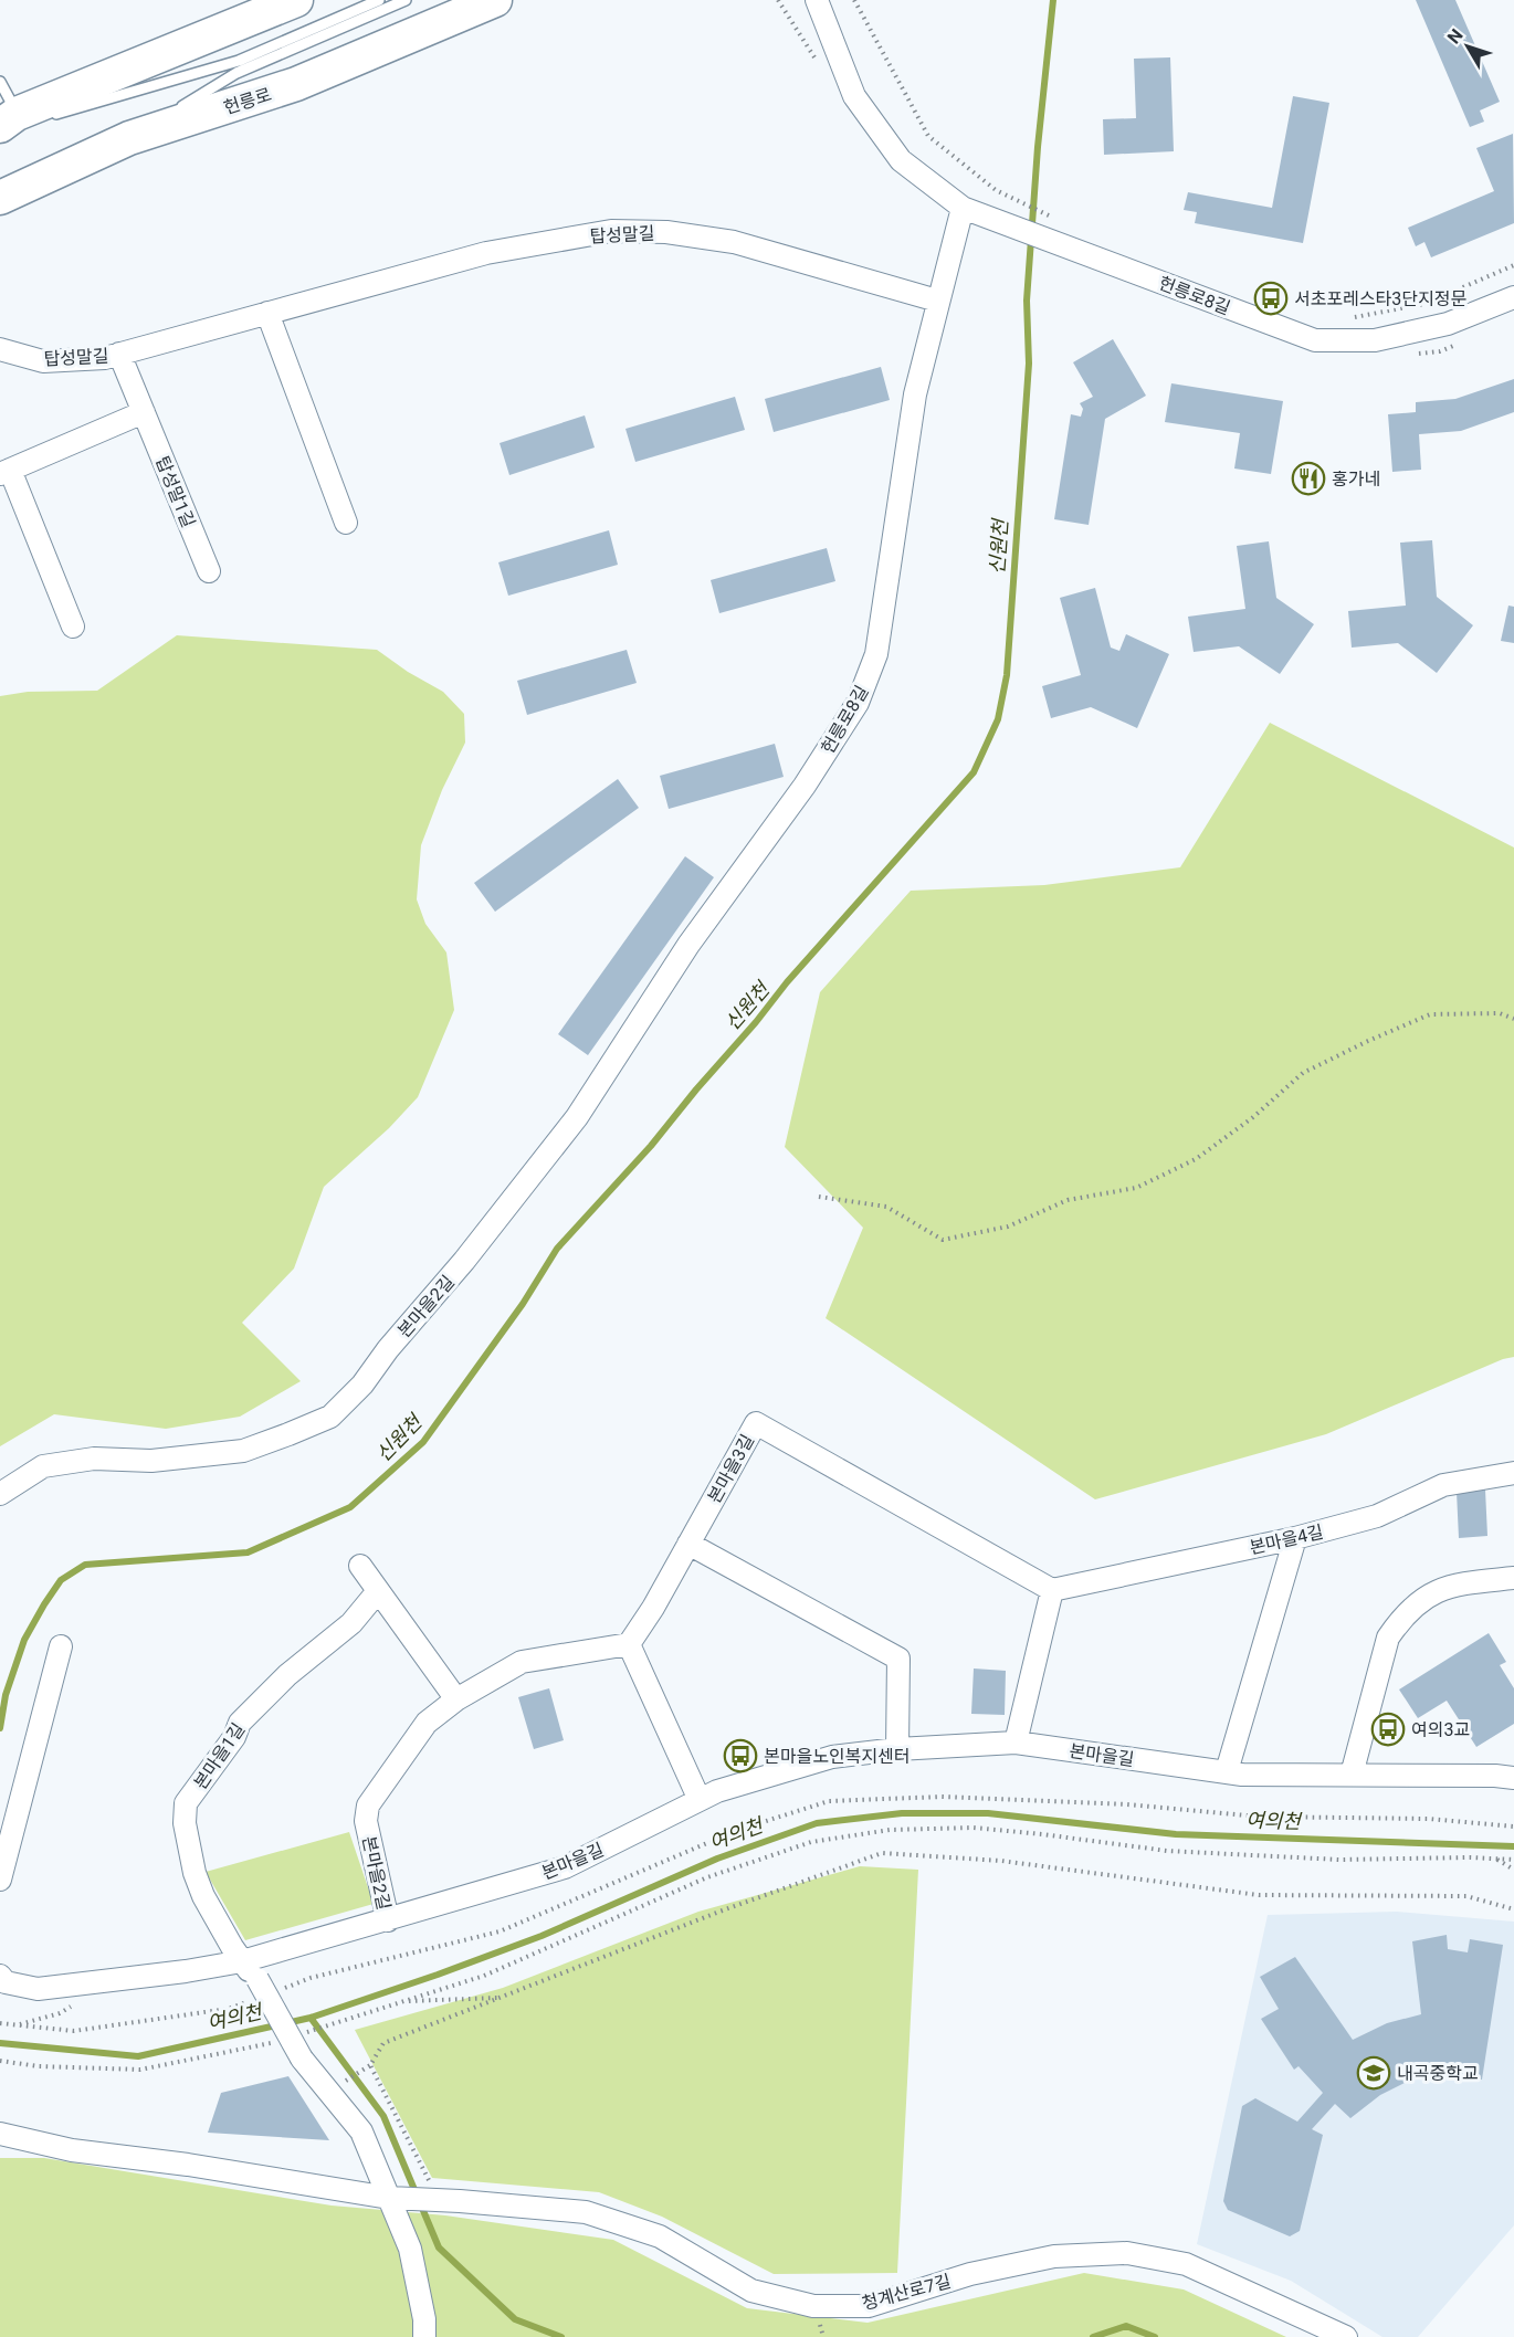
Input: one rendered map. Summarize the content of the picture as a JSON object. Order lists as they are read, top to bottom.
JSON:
{
  "streets": {
    "main road": ["헌릉로"],
    "street": [
      "탑성말길",
      "헌릉로8길",
      "탑성말1길",
      "본마을2길",
      "본마을3길",
      "본마을4길",
      "본마을길",
      "본마을1길",
      "청계산로7길"
    ]
  },
  "crossings": [
    ["탑성말길", "헌릉로8길"],
    ["탑성말길", "탑성말1길"],
    ["헌릉로8길", "본마을2길"],
    ["본마을2길", "본마을3길"],
    ["본마을2길", "본마을길"],
    ["본마을3길", "본마을4길"],
    ["본마을길", "본마을1길"]
  ],
  "water": ["신원천", "여의천"],
  "places": {
    "bus stop": ["서초포레스타3단지정문", "여의3교", "본마을노인복지센터"],
    "restaurant": ["홍가네"],
    "school or university": ["내곡중학교"]
  },
  "north": "top left"
}
